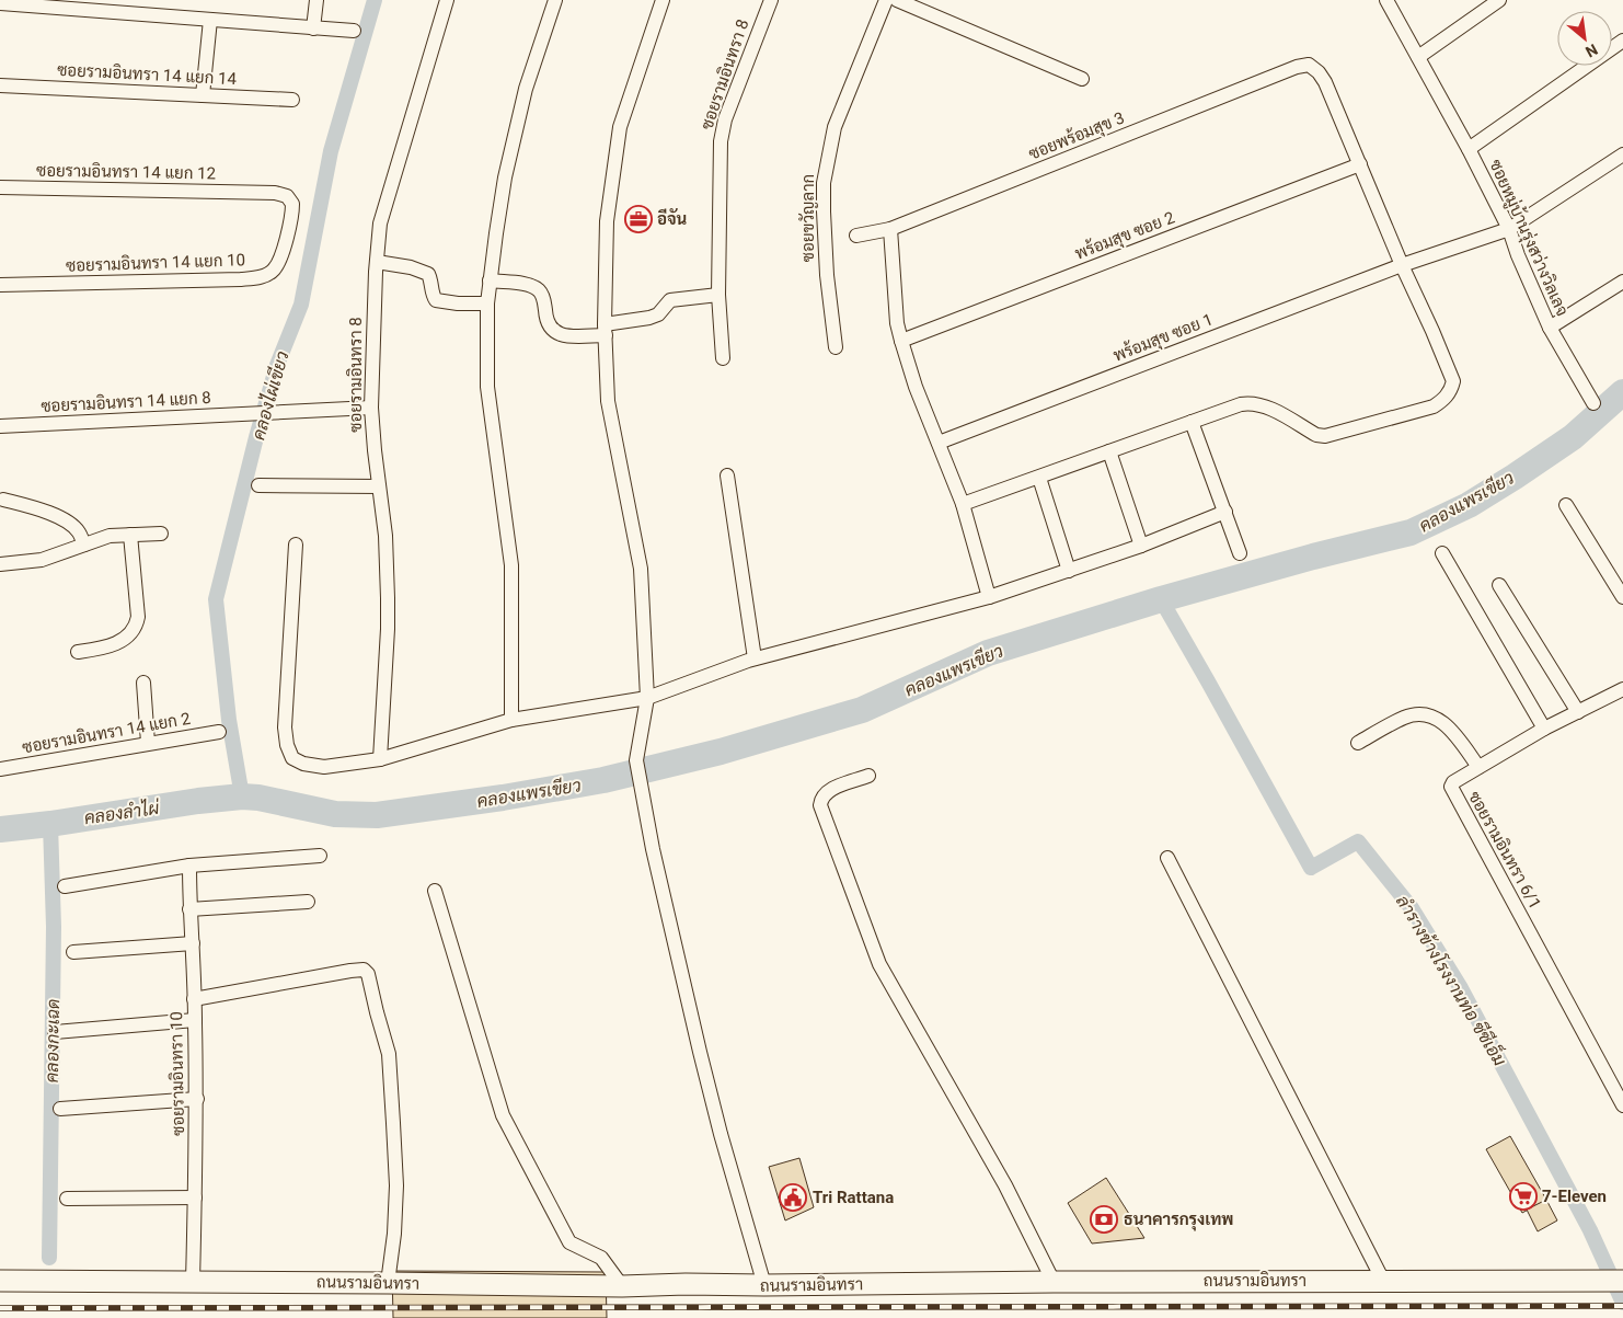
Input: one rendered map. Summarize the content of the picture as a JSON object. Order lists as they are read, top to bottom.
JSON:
{
  "streets": {
    "main road": ["ถนนรามอินทรา"],
    "street": [
      "ซอยรามอินทรา 14 แยก 14",
      "ซอยรามอินทรา 8",
      "ซอยพร้อมสุข 3",
      "ซอยรามอินทรา 14 แยก 12",
      "ซอยขวัญลาก",
      "พร้อมสุข ซอย 2",
      "ซอยหมู่บ้านรุ่งสว่างวิลเลจ",
      "ซอยรามอินทรา 14 แยก 10",
      "พร้อมสุข ซอย 1",
      "ซอยรามอินทรา 14 แยก 8",
      "ซอยรามอินทรา 14 แยก 2",
      "ซอยรามอินทรา 6/1",
      "ซอยรามอินทรา 10"
    ]
  },
  "crossings": [
    ["ซอยรามอินทรา 8", "ซอยรามอินทรา 14 แยก 8"],
    ["ซอยพร้อมสุข 3", "พร้อมสุข ซอย 2"],
    ["ซอยรามอินทรา 14 แยก 12", "ซอยรามอินทรา 14 แยก 10"],
    ["ซอยหมู่บ้านรุ่งสว่างวิลเลจ", "พร้อมสุข ซอย 1"],
    ["ซอยรามอินทรา 10", "ถนนรามอินทรา"]
  ],
  "water": [
    "คลองไผ่เขียว",
    "คลองแพรเขียว",
    "คลองลำไผ่",
    "ลำรางข้างโรงงานท่อ ซีซีเอ็ม",
    "คลองกะเฉด"
  ],
  "places": {
    "office": ["อีจัน"],
    "supermarket": ["7-Eleven"],
    "public building": ["Tri Rattana"],
    "bank": ["ธนาคารกรุงเทพ"]
  },
  "north": "bottom right"
}
